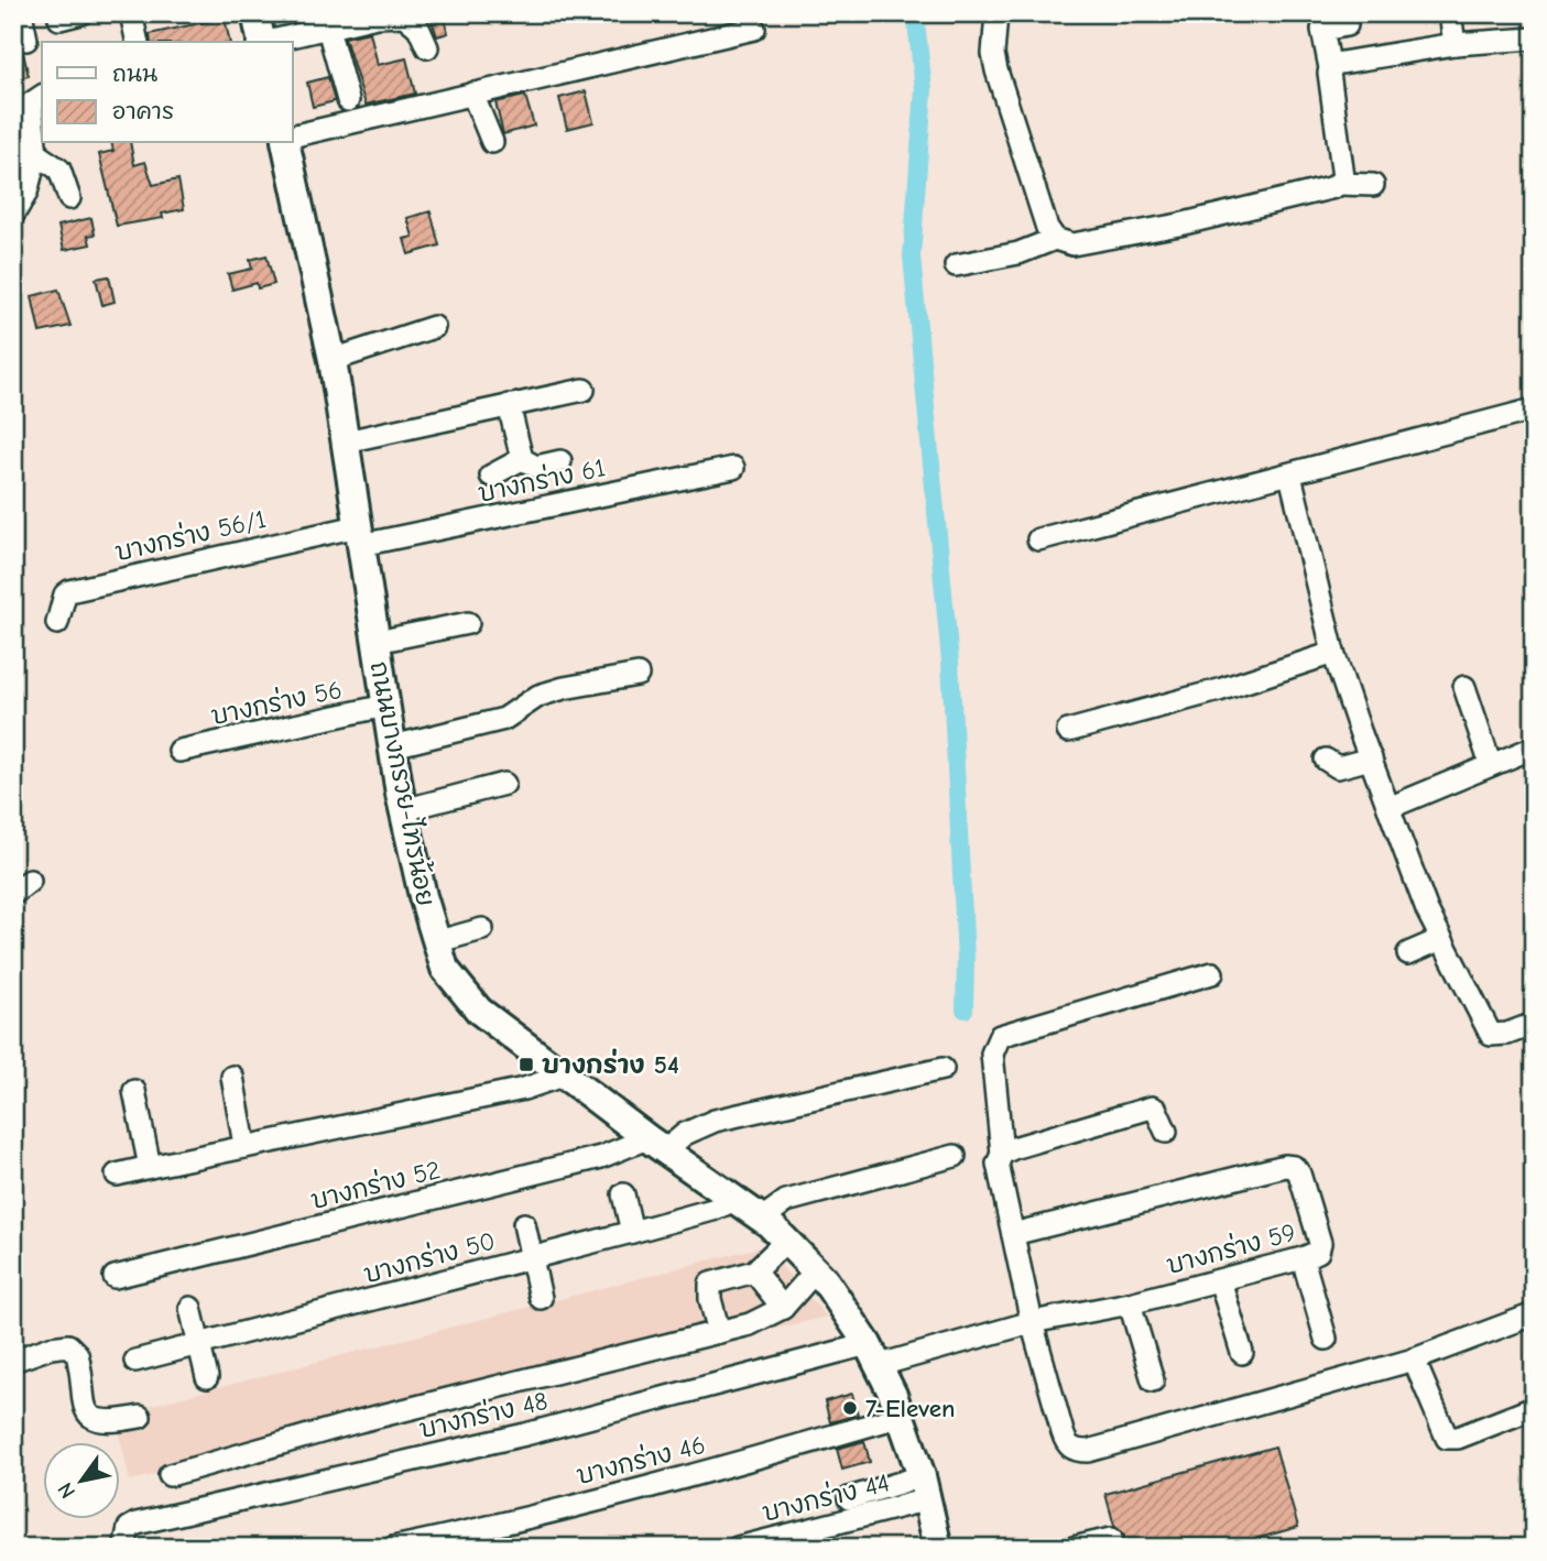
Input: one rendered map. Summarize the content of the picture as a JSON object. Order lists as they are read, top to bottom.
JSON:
{
  "streets": {
    "main road": ["ถนนบางกรวย-ไทรน้อย"],
    "street": [
      "บางกร่าง 61",
      "บางกร่าง 56/1",
      "บางกร่าง 56",
      "บางกร่าง 52",
      "บางกร่าง 59",
      "บางกร่าง 50",
      "บางกร่าง 48",
      "บางกร่าง 46",
      "บางกร่าง 44"
    ]
  },
  "crossings": [
    ["บางกร่าง 61", "บางกร่าง 56/1"],
    ["บางกร่าง 61", "ถนนบางกรวย-ไทรน้อย"],
    ["บางกร่าง 56/1", "ถนนบางกรวย-ไทรน้อย"],
    ["บางกร่าง 56", "ถนนบางกรวย-ไทรน้อย"],
    ["ถนนบางกรวย-ไทรน้อย", "บางกร่าง 52"],
    ["ถนนบางกรวย-ไทรน้อย", "บางกร่าง 59"],
    ["ถนนบางกรวย-ไทรน้อย", "บางกร่าง 50"],
    ["ถนนบางกรวย-ไทรน้อย", "บางกร่าง 48"],
    ["ถนนบางกรวย-ไทรน้อย", "บางกร่าง 46"],
    ["ถนนบางกรวย-ไทรน้อย", "บางกร่าง 44"],
    ["บางกร่าง 59", "บางกร่าง 48"]
  ],
  "places": {
    "transit": ["บางกร่าง 54"],
    "other": ["7-Eleven"]
  },
  "legend": ["ถนน", "อาคาร"],
  "north": "bottom left"
}
